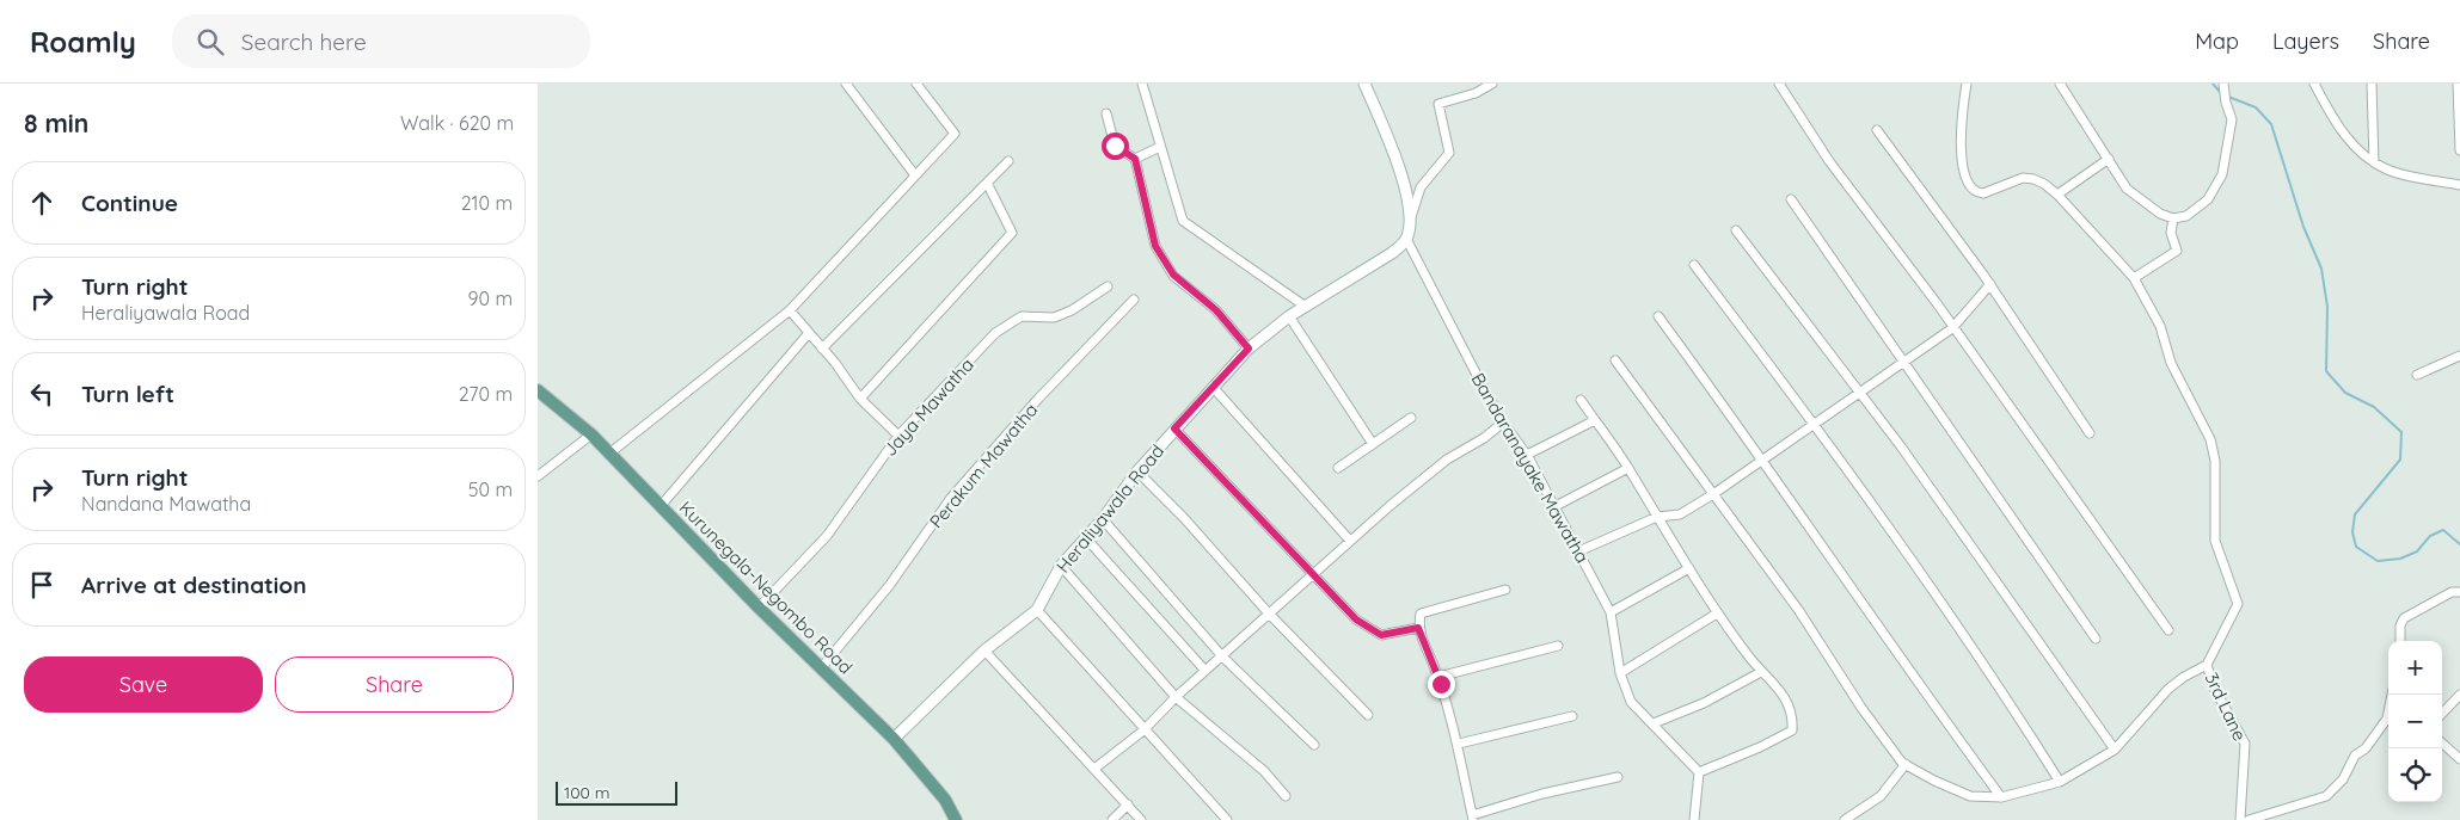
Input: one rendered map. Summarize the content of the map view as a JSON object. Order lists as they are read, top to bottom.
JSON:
{
  "streets": {
    "main road": ["Kurunegala-Negombo Road"],
    "street": [
      "Jaya Mawatha",
      "Perakum Mawatha",
      "Bandaranayake Mawatha",
      "Heraliyawala Road",
      "3rd Lane"
    ]
  },
  "crossings": [
    ["Jaya Mawatha", "Kurunegala-Negombo Road"],
    ["Perakum Mawatha", "Kurunegala-Negombo Road"],
    ["Bandaranayake Mawatha", "Heraliyawala Road"],
    ["Heraliyawala Road", "Kurunegala-Negombo Road"]
  ],
  "scale_bar": "100 m",
  "page": {
    "header": "Roamly",
    "search": "Search here",
    "nav": ["Map", "Layers", "Share"],
    "heading": ["8 min", "Walk · 620 m"],
    "list": [
      ["Continue", "210 m"],
      ["Turn right", "Heraliyawala Road", "90 m"],
      ["Turn left", "270 m"],
      ["Turn right", "Nandana Mawatha", "50 m"],
      "Arrive at destination"
    ],
    "buttons": ["Save", "Share"],
    "map_buttons": ["+", "−"],
    "scale": "100 m"
  }
}
